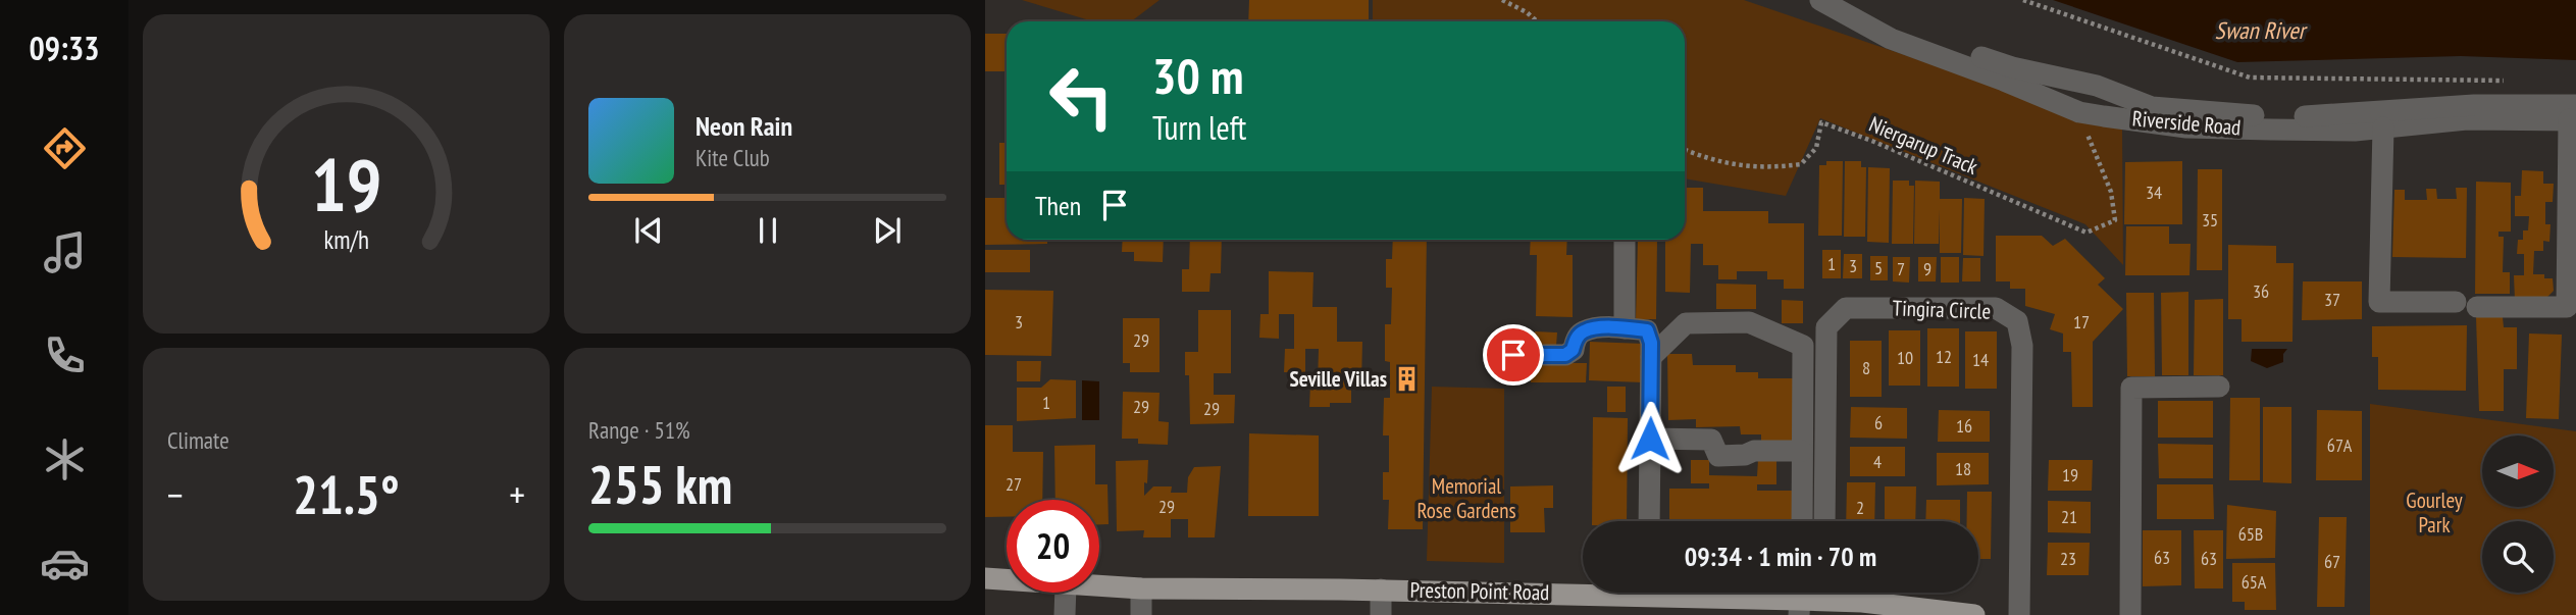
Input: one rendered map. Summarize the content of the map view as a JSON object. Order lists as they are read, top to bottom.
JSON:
{
  "streets": {
    "main road": ["Preston Point Road"],
    "street": ["Riverside Road", "Tingira Circle"],
    "path": ["Niergarup Track"]
  },
  "water": ["Swan River"],
  "parks": ["Memorial Rose Gardens", "Gourley Park"],
  "places": {
    "building": ["Seville Villas"]
  },
  "house_numbers": [
    "34",
    "35",
    "1",
    "3",
    "5",
    "7",
    "9",
    "36",
    "37",
    "3",
    "17",
    "29",
    "12",
    "10",
    "14",
    "8",
    "1",
    "29",
    "29",
    "6",
    "16",
    "67A",
    "4",
    "18",
    "19",
    "27",
    "29",
    "2",
    "21",
    "65B",
    "63",
    "23",
    "63",
    "67",
    "65A"
  ],
  "north": "right",
  "page": {
    "tabs": "09:33",
    "turn": ["30 m", "Turn left"],
    "song": ["Neon Rain", "Kite Club"],
    "then": "Then",
    "tile": [
      "Climate",
      ["Range · 51%", "255 km"]
    ],
    "heat": ["−", "21.5°", "+"],
    "limit": "20",
    "trip": "09:34 · 1 min · 70 m",
    "gauge": ["19", "km/h"]
  }
}
